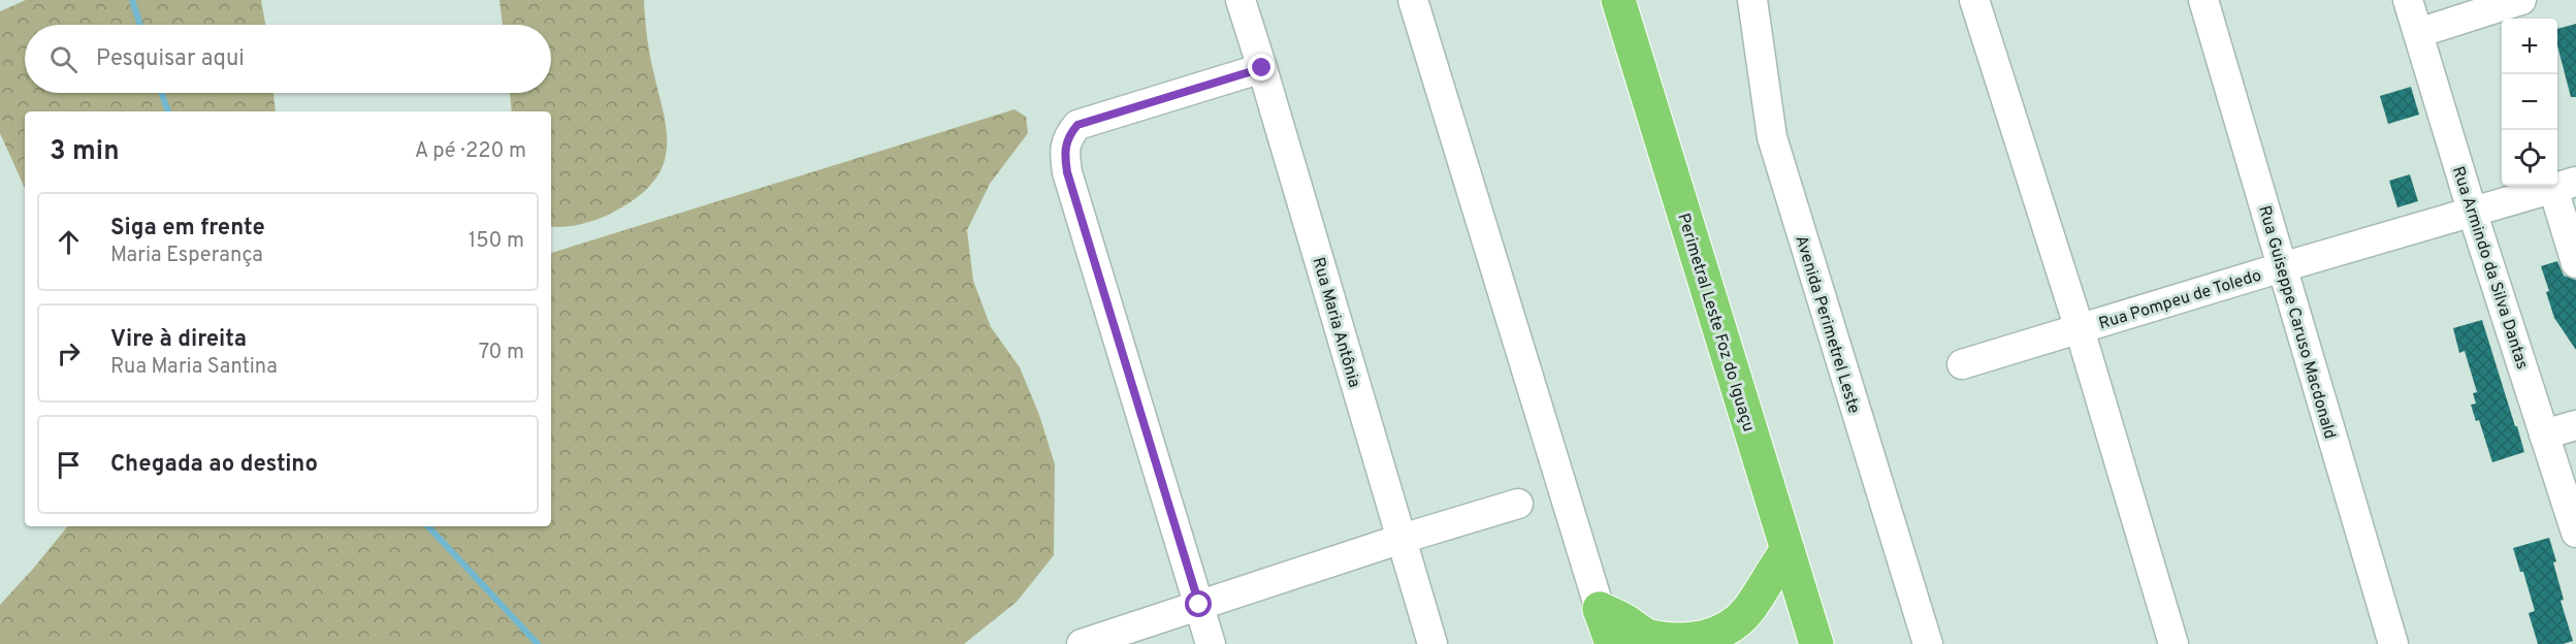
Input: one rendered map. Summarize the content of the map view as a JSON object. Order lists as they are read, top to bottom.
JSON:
{
  "streets": {
    "highway": ["Perimetral Leste Foz do Iguaçu"],
    "street": [
      "Rua Armindo da Silva Dantas",
      "Rua Pompeu de Toledo",
      "Rua Maria Antônia",
      "Rua Guiseppe Caruso Macdonald",
      "Avenida Perimetrel Leste"
    ]
  },
  "crossings": [
    ["Rua Armindo da Silva Dantas", "Rua Pompeu de Toledo"],
    ["Rua Pompeu de Toledo", "Rua Guiseppe Caruso Macdonald"]
  ],
  "page": {
    "map_buttons": ["+", "−"],
    "search": "Pesquisar aqui",
    "heading": ["3 min", "A pé · 220 m"],
    "list": [
      ["Siga em frente", "Maria Esperança", "150 m"],
      ["Vire à direita", "Rua Maria Santina", "70 m"],
      "Chegada ao destino"
    ]
  }
}
